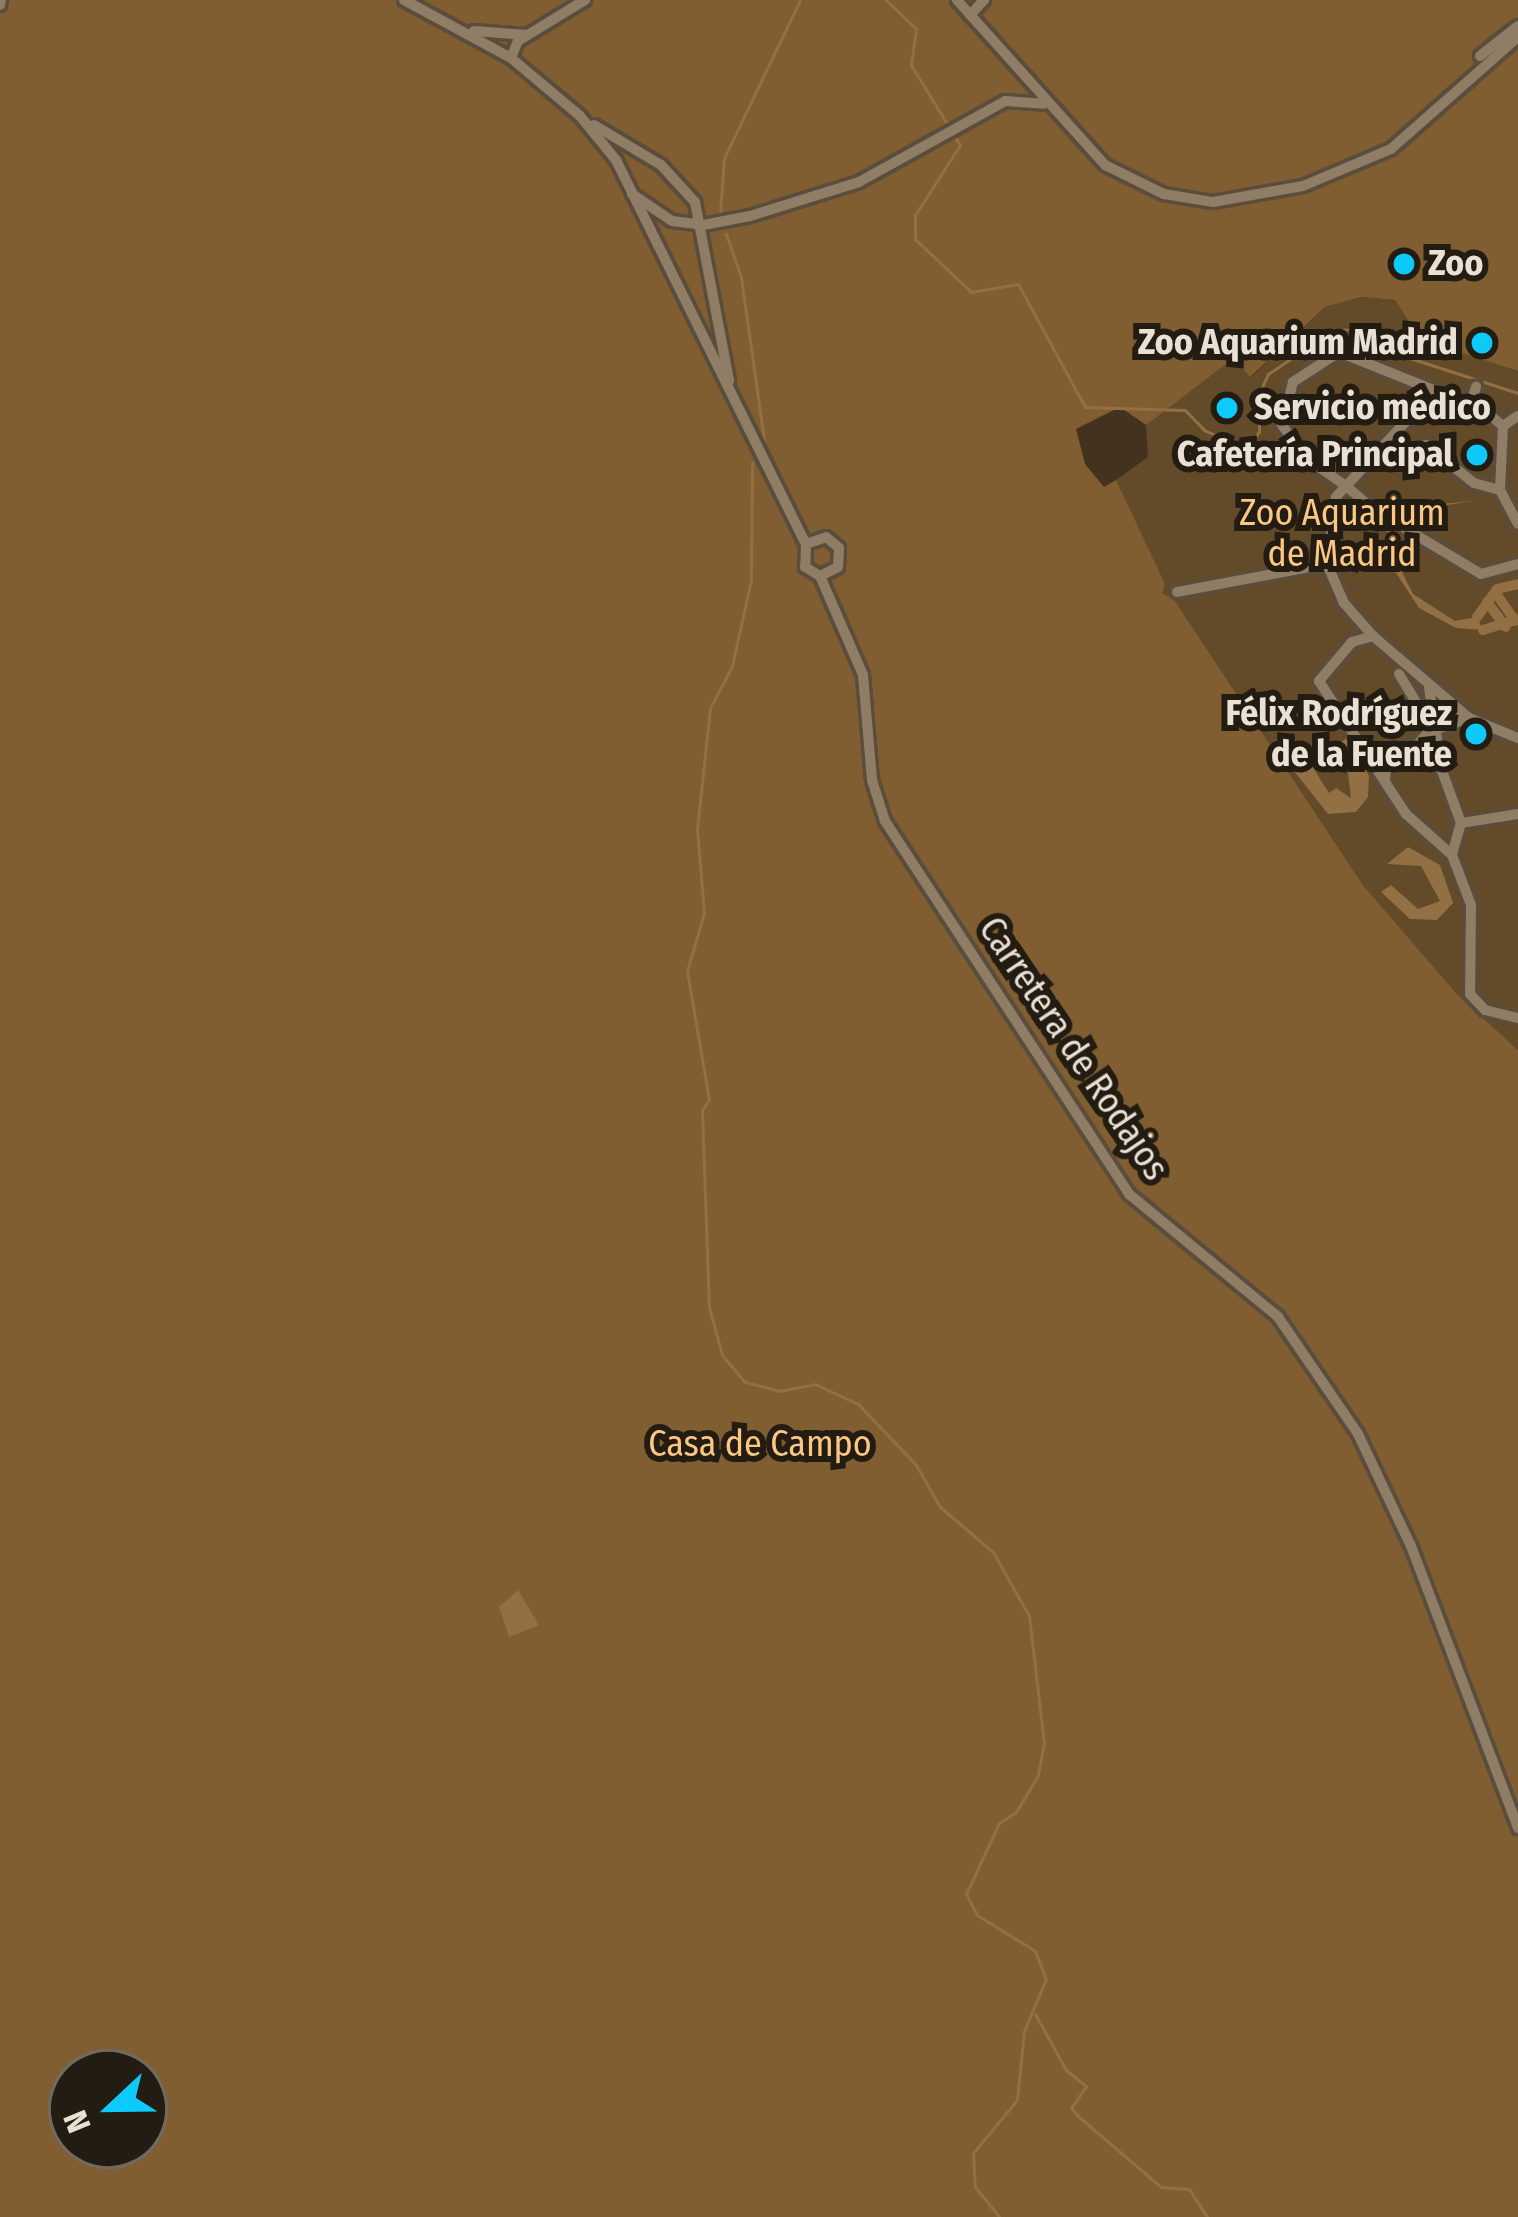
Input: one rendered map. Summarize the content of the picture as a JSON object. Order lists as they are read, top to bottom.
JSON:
{
  "streets": {
    "street": ["Carretera de Rodajos"]
  },
  "parks": ["Zoo Aquarium de Madrid", "Casa de Campo"],
  "places": [
    "Zoo",
    "Zoo Aquarium Madrid",
    "Servicio médico",
    "Cafetería Principal",
    "Félix Rodríguez de la Fuente"
  ],
  "north": "left"
}
